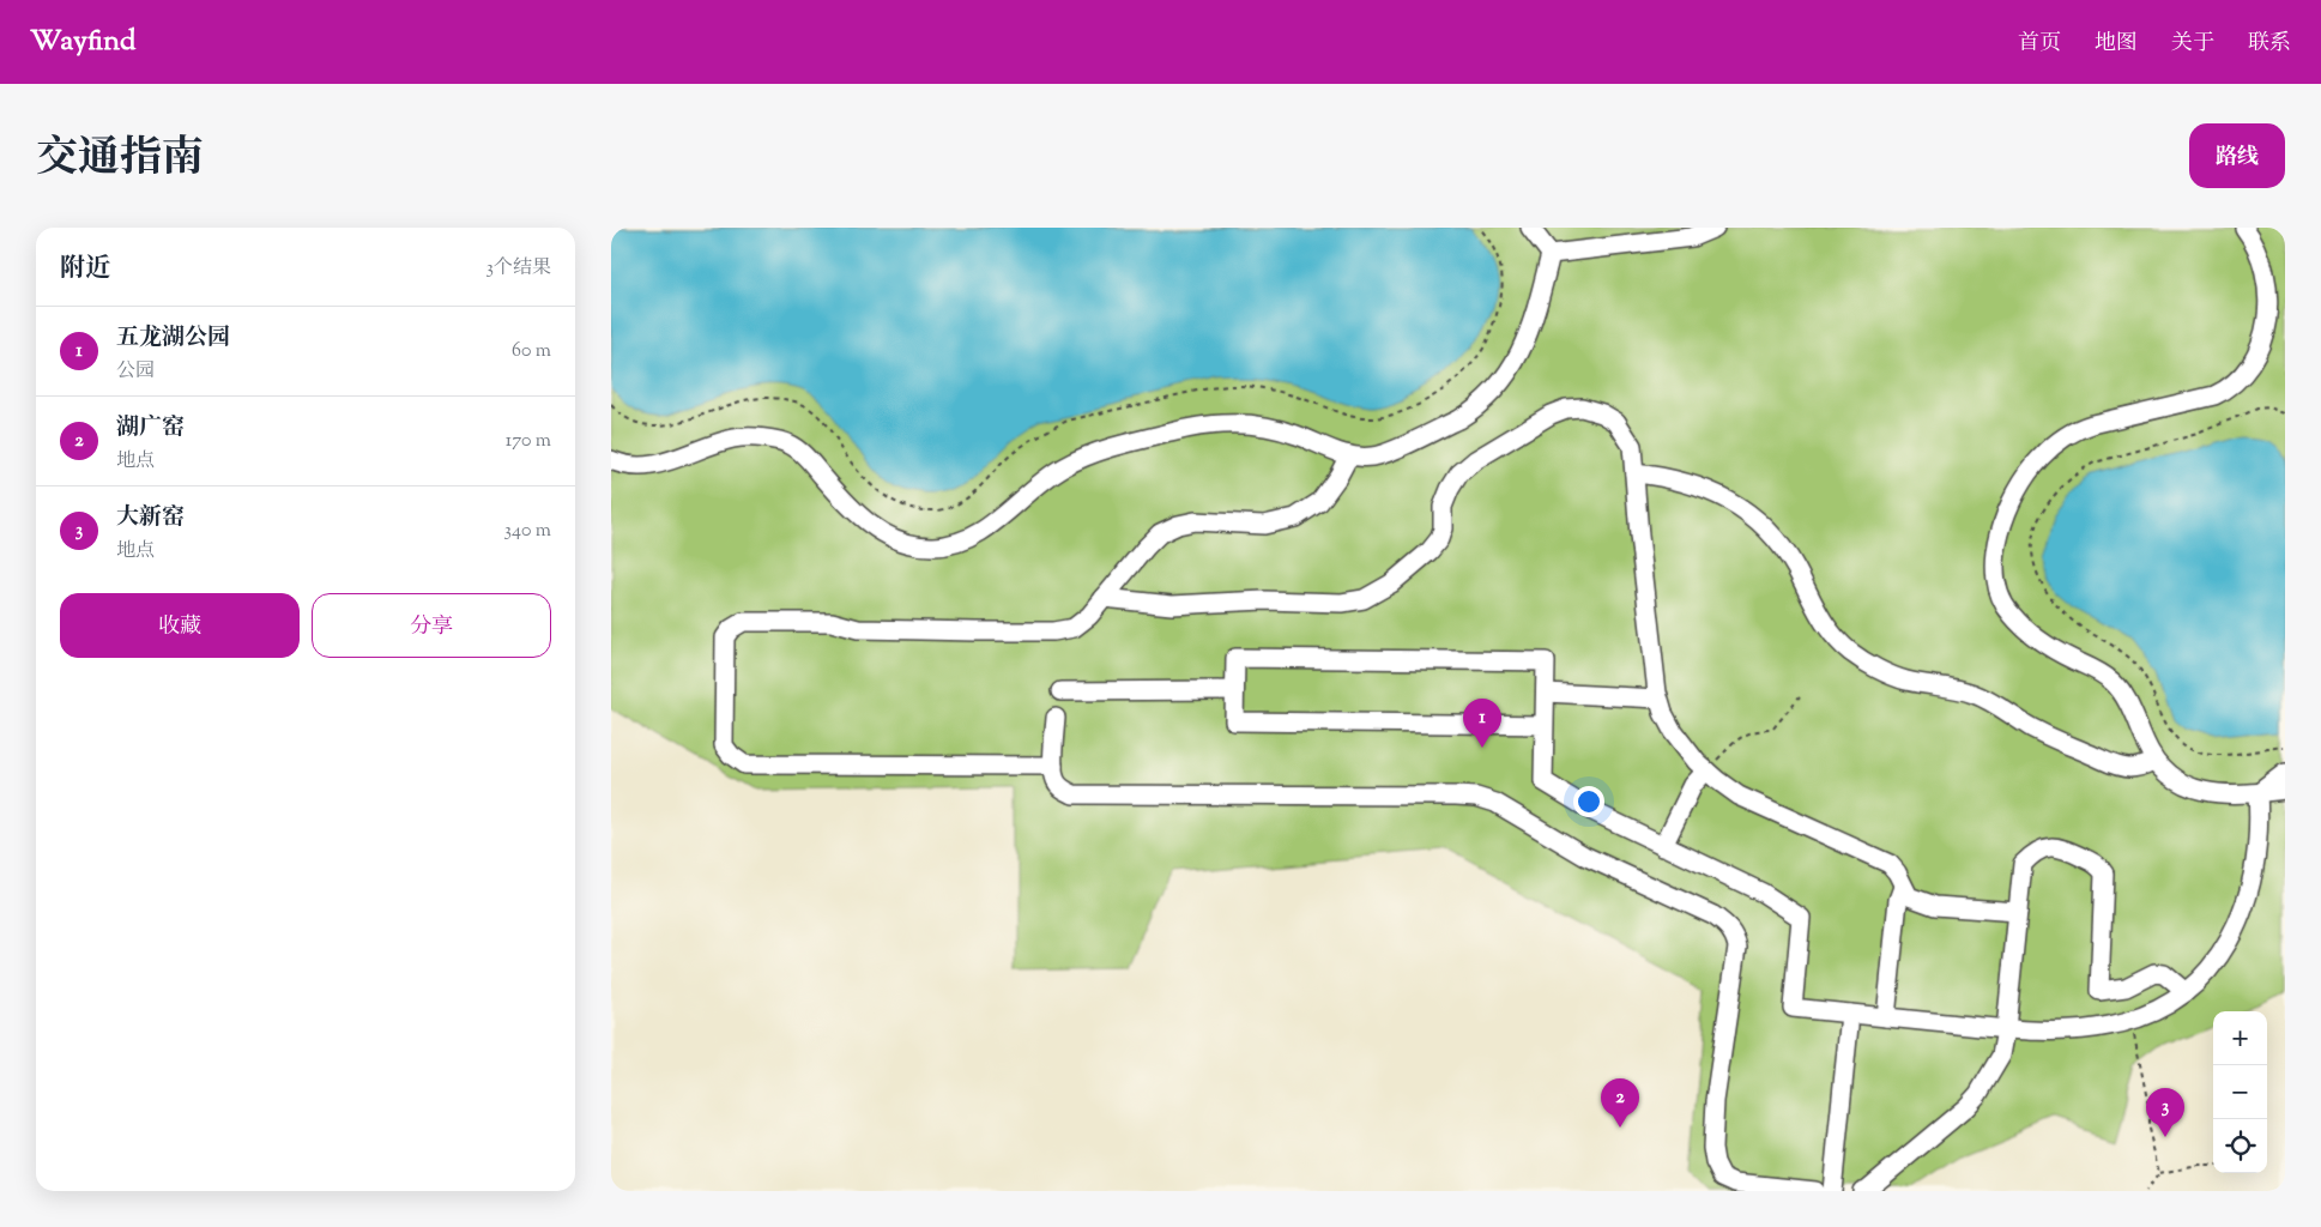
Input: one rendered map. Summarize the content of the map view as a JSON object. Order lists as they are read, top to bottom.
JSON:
{
  "page": {
    "header": "Wayfind",
    "nav": [
      "首页",
      "地图",
      "关于",
      "联系"
    ],
    "title": "交通指南",
    "buttons": [
      "路线",
      ["收藏", "分享"]
    ],
    "heading": ["附近", "3个结果"],
    "list": [
      {
        "mark": "1",
        "name": "五龙湖公园",
        "note": "公园",
        "value": "60 m"
      },
      {
        "mark": "2",
        "name": "湖广窑",
        "note": "地点",
        "value": "170 m"
      },
      {
        "mark": "3",
        "name": "大新窑",
        "note": "地点",
        "value": "340 m"
      }
    ],
    "pins": ["1", "2", "3"],
    "map_buttons": ["+", "−"]
  }
}
